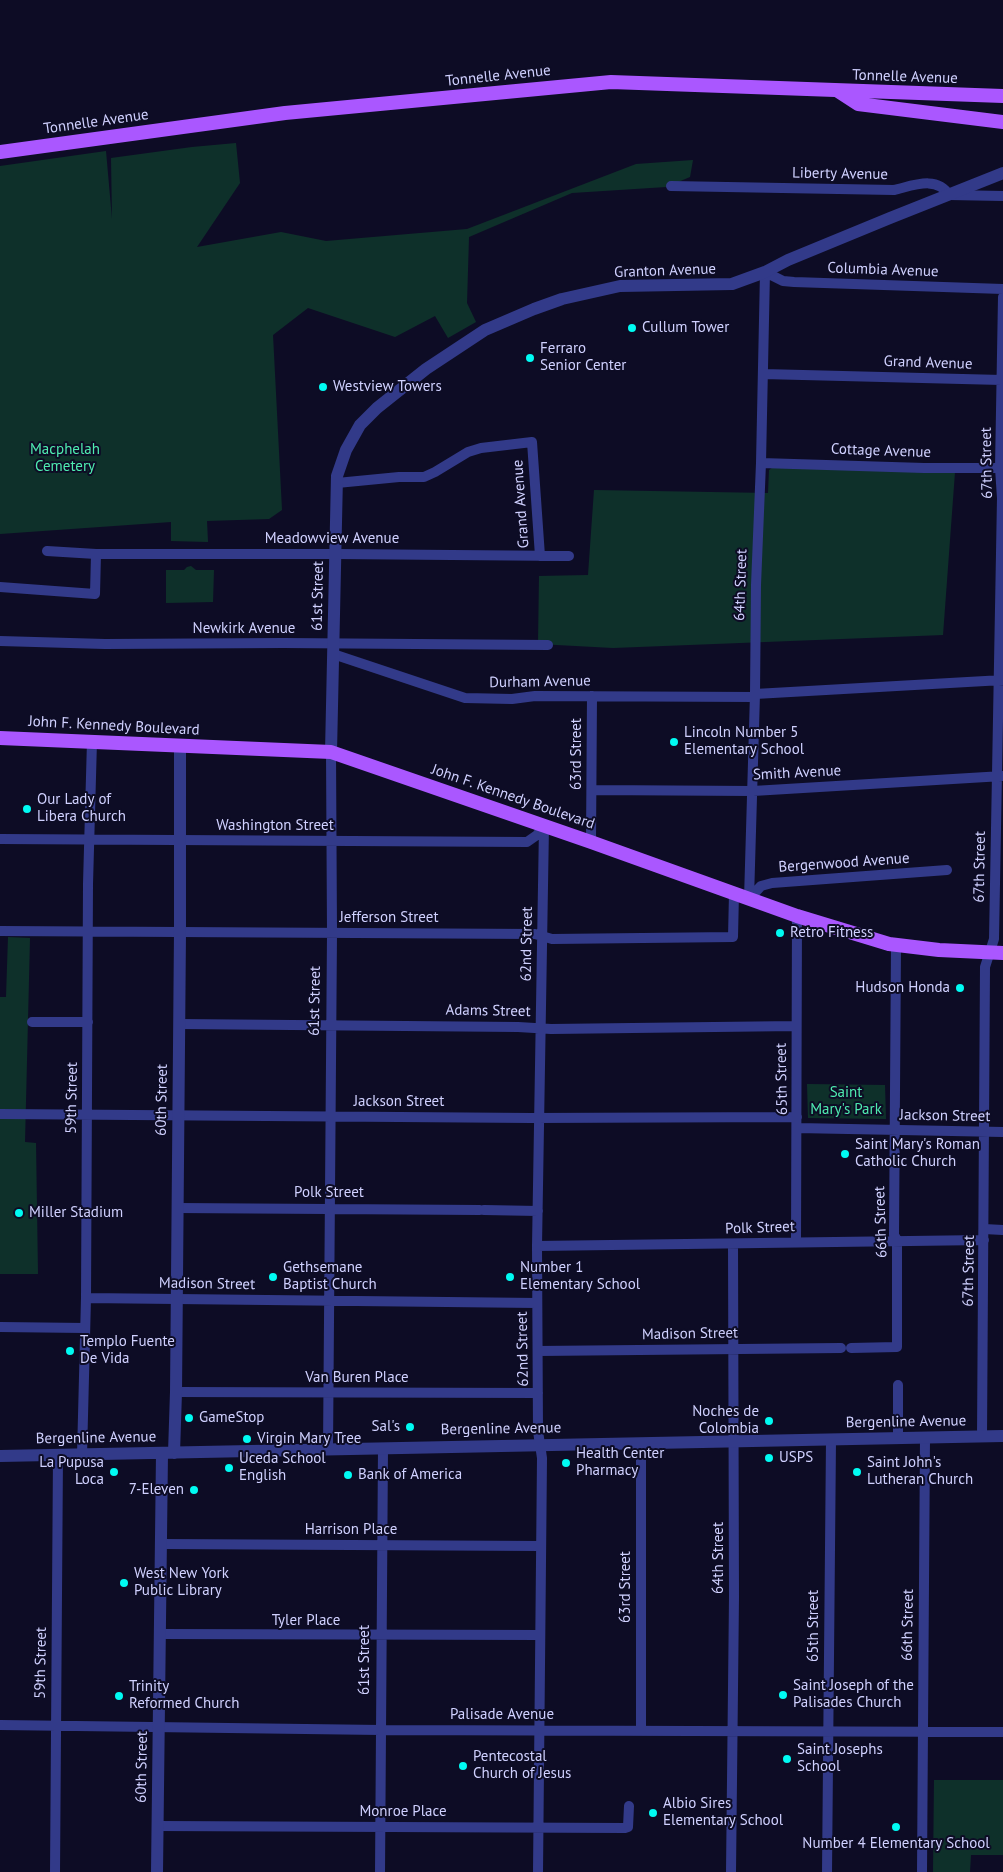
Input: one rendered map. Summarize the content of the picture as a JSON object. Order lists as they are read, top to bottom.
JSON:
{
  "streets": {
    "main road": ["Tonnelle Avenue", "John F. Kennedy Boulevard"],
    "street": [
      "Liberty Avenue",
      "Columbia Avenue",
      "Granton Avenue",
      "Grand Avenue",
      "Cottage Avenue",
      "67th Street",
      "Meadowview Avenue",
      "64th Street",
      "61st Street",
      "Newkirk Avenue",
      "Durham Avenue",
      "63rd Street",
      "Smith Avenue",
      "Washington Street",
      "Bergenwood Avenue",
      "Jefferson Street",
      "62nd Street",
      "Adams Street",
      "65th Street",
      "59th Street",
      "60th Street",
      "Jackson Street",
      "Polk Street",
      "66th Street",
      "Madison Street",
      "Van Buren Place",
      "Bergenline Avenue",
      "Harrison Place",
      "Tyler Place",
      "Palisade Avenue",
      "Monroe Place"
    ]
  },
  "crossings": [
    ["Liberty Avenue", "Granton Avenue"],
    ["Columbia Avenue", "Granton Avenue"],
    ["Columbia Avenue", "64th Street"],
    ["Granton Avenue", "Grand Avenue"],
    ["Granton Avenue", "Meadowview Avenue"],
    ["Granton Avenue", "64th Street"],
    ["Granton Avenue", "61st Street"],
    ["Grand Avenue", "67th Street"],
    ["Grand Avenue", "Meadowview Avenue"],
    ["Grand Avenue", "64th Street"],
    ["Cottage Avenue", "67th Street"],
    ["Cottage Avenue", "64th Street"],
    ["67th Street", "Durham Avenue"],
    ["67th Street", "John F. Kennedy Boulevard"],
    ["67th Street", "Smith Avenue"],
    ["67th Street", "Jackson Street"],
    ["67th Street", "Polk Street"],
    ["67th Street", "Bergenline Avenue"],
    ["Meadowview Avenue", "61st Street"],
    ["64th Street", "Durham Avenue"],
    ["64th Street", "John F. Kennedy Boulevard"],
    ["64th Street", "Smith Avenue"],
    ["64th Street", "Bergenwood Avenue"],
    ["64th Street", "Polk Street"],
    ["64th Street", "Madison Street"],
    ["64th Street", "Bergenline Avenue"],
    ["64th Street", "Palisade Avenue"],
    ["61st Street", "Newkirk Avenue"],
    ["61st Street", "Durham Avenue"],
    ["61st Street", "John F. Kennedy Boulevard"],
    ["61st Street", "Washington Street"],
    ["61st Street", "Jefferson Street"],
    ["61st Street", "Adams Street"],
    ["61st Street", "Jackson Street"],
    ["61st Street", "Polk Street"],
    ["61st Street", "Madison Street"],
    ["61st Street", "Van Buren Place"],
    ["61st Street", "Bergenline Avenue"],
    ["61st Street", "Harrison Place"],
    ["61st Street", "Tyler Place"],
    ["61st Street", "Palisade Avenue"],
    ["61st Street", "Monroe Place"],
    ["Newkirk Avenue", "Durham Avenue"],
    ["Durham Avenue", "63rd Street"],
    ["John F. Kennedy Boulevard", "63rd Street"],
    ["John F. Kennedy Boulevard", "Washington Street"],
    ["John F. Kennedy Boulevard", "Bergenwood Avenue"],
    ["John F. Kennedy Boulevard", "Jefferson Street"],
    ["John F. Kennedy Boulevard", "62nd Street"],
    ["John F. Kennedy Boulevard", "65th Street"],
    ["John F. Kennedy Boulevard", "59th Street"],
    ["John F. Kennedy Boulevard", "60th Street"],
    ["John F. Kennedy Boulevard", "66th Street"],
    ["63rd Street", "Smith Avenue"],
    ["63rd Street", "Bergenline Avenue"],
    ["63rd Street", "Palisade Avenue"],
    ["Washington Street", "62nd Street"],
    ["Washington Street", "59th Street"],
    ["Washington Street", "60th Street"],
    ["Jefferson Street", "62nd Street"],
    ["Jefferson Street", "59th Street"],
    ["Jefferson Street", "60th Street"],
    ["62nd Street", "Adams Street"],
    ["62nd Street", "Jackson Street"],
    ["62nd Street", "Polk Street"],
    ["62nd Street", "Madison Street"],
    ["62nd Street", "Van Buren Place"],
    ["62nd Street", "Bergenline Avenue"],
    ["62nd Street", "Harrison Place"],
    ["62nd Street", "Tyler Place"],
    ["62nd Street", "Palisade Avenue"],
    ["62nd Street", "Monroe Place"],
    ["Adams Street", "65th Street"],
    ["Adams Street", "60th Street"],
    ["65th Street", "Jackson Street"],
    ["65th Street", "Polk Street"],
    ["65th Street", "Bergenline Avenue"],
    ["65th Street", "Palisade Avenue"],
    ["59th Street", "Jackson Street"],
    ["59th Street", "Madison Street"],
    ["59th Street", "Bergenline Avenue"],
    ["59th Street", "Palisade Avenue"],
    ["60th Street", "Jackson Street"],
    ["60th Street", "Polk Street"],
    ["60th Street", "Madison Street"],
    ["60th Street", "Van Buren Place"],
    ["60th Street", "Bergenline Avenue"],
    ["60th Street", "Harrison Place"],
    ["60th Street", "Tyler Place"],
    ["60th Street", "Palisade Avenue"],
    ["60th Street", "Monroe Place"],
    ["Jackson Street", "66th Street"],
    ["Polk Street", "66th Street"],
    ["66th Street", "Madison Street"],
    ["66th Street", "Bergenline Avenue"],
    ["66th Street", "Palisade Avenue"]
  ],
  "parks": ["Macphelah Cemetery", "Saint Mary's Park"],
  "places": [
    "Cullum Tower",
    "Ferraro Senior Center",
    "Westview Towers",
    "Lincoln Number 5 Elementary School",
    "Our Lady of Libera Church",
    "Retro Fitness",
    "Hudson Honda",
    "Saint Mary's Roman Catholic Church",
    "Miller Stadium",
    "Gethsemane Baptist Church",
    "Number 1 Elementary School",
    "Templo Fuente De Vida",
    "GameStop",
    "Noches de Colombia",
    "Sal's",
    "Virgin Mary Tree",
    "USPS",
    "Health Center Pharmacy",
    "Uceda School English",
    "La Pupusa Loca",
    "Saint John's Lutheran Church",
    "Bank of America",
    "7-Eleven",
    "West New York Public Library",
    "Saint Joseph of the Palisades Church",
    "Trinity Reformed Church",
    "Saint Josephs School",
    "Pentecostal Church of Jesus",
    "Albio Sires Elementary School",
    "Number 4 Elementary School"
  ]
}
